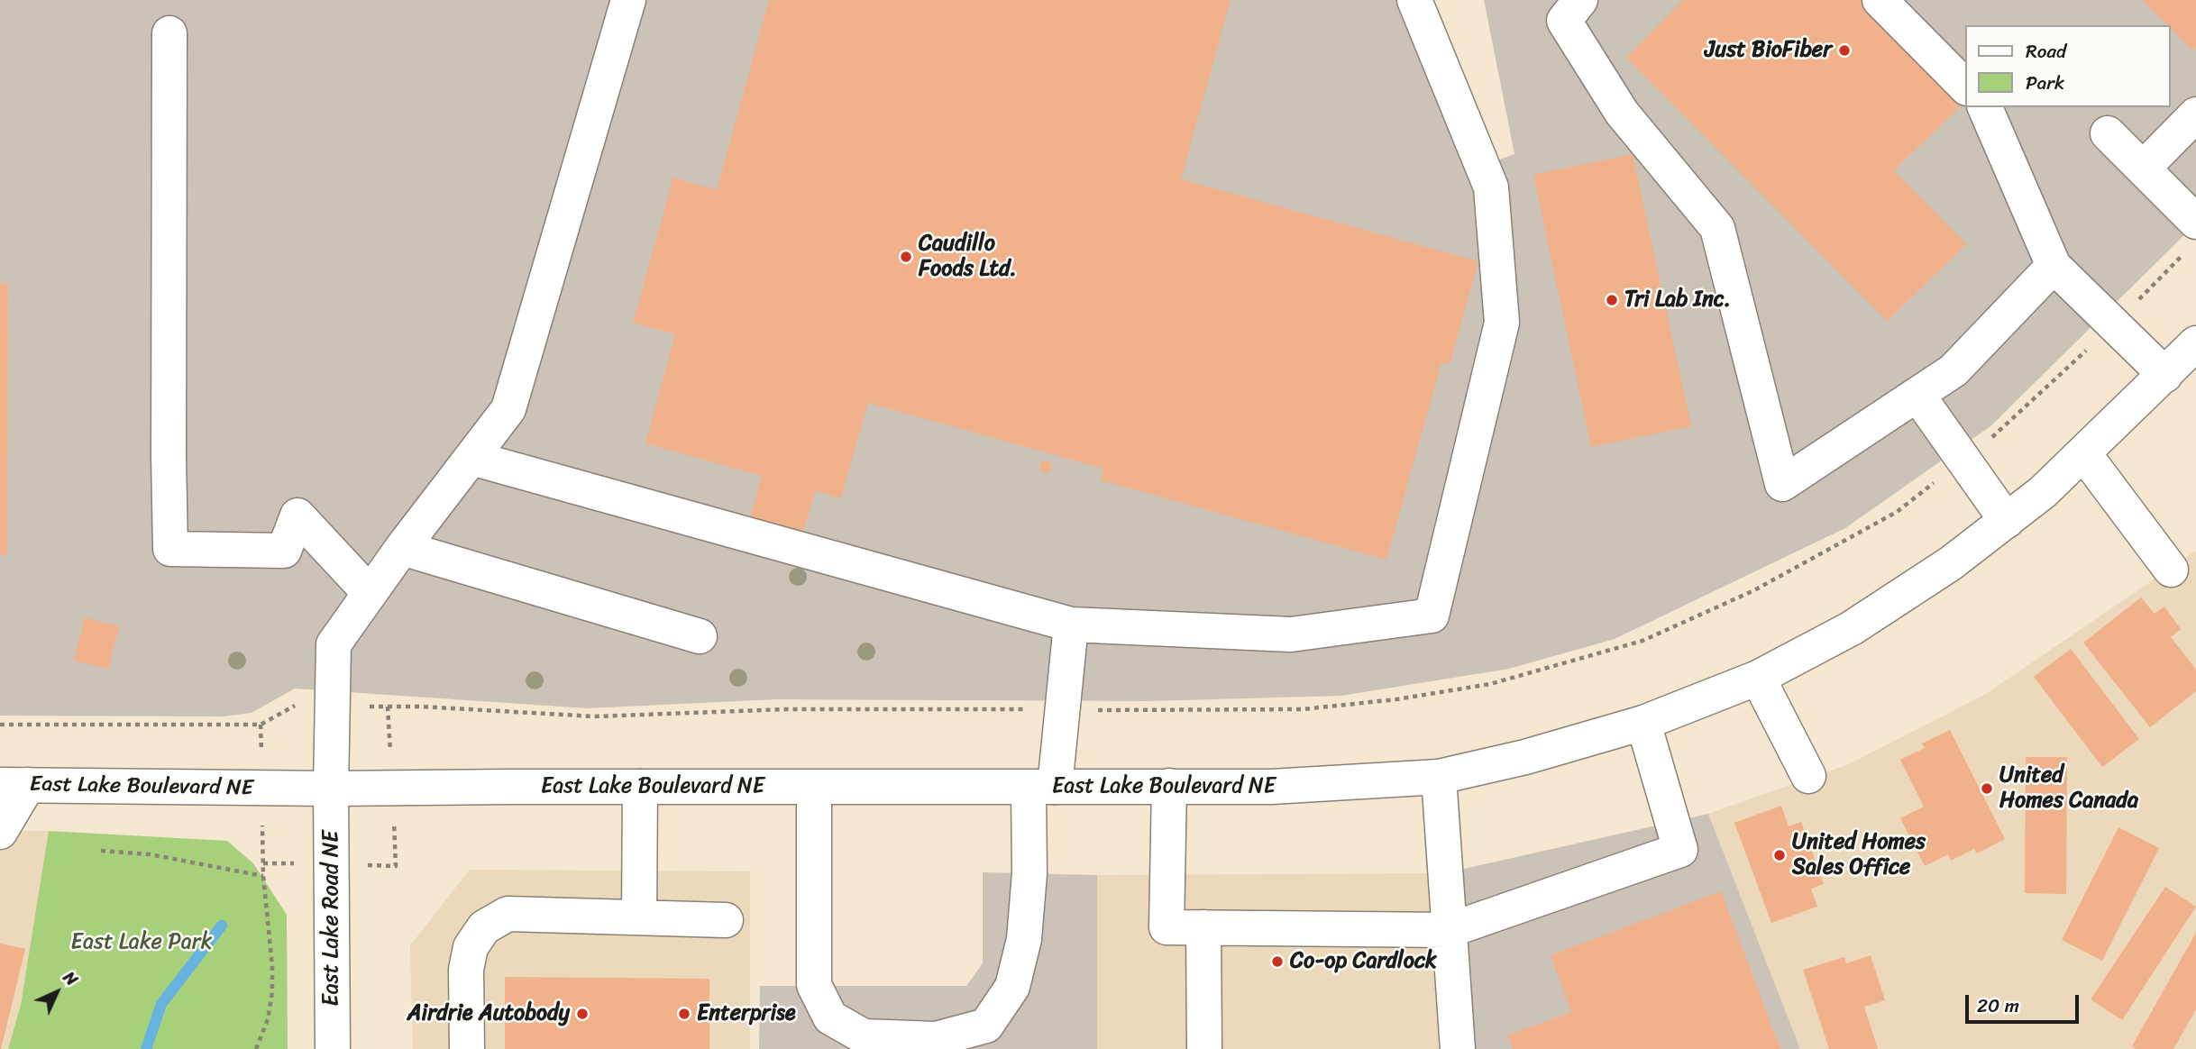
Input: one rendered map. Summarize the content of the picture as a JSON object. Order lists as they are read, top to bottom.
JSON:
{
  "streets": {
    "main road": ["East Lake Boulevard NE", "East Lake Road NE"]
  },
  "crossings": [
    ["East Lake Boulevard NE", "East Lake Road NE"]
  ],
  "parks": ["East Lake Park"],
  "places": [
    "Just BioFiber",
    "Caudillo Foods Ltd.",
    "Tri Lab Inc.",
    "United Homes Canada",
    "United Homes Sales Office",
    "Co-op Cardlock",
    "Airdrie Autobody",
    "Enterprise"
  ],
  "legend": ["Road", "Park"],
  "scale_bar": "20 m",
  "north": "top right"
}
